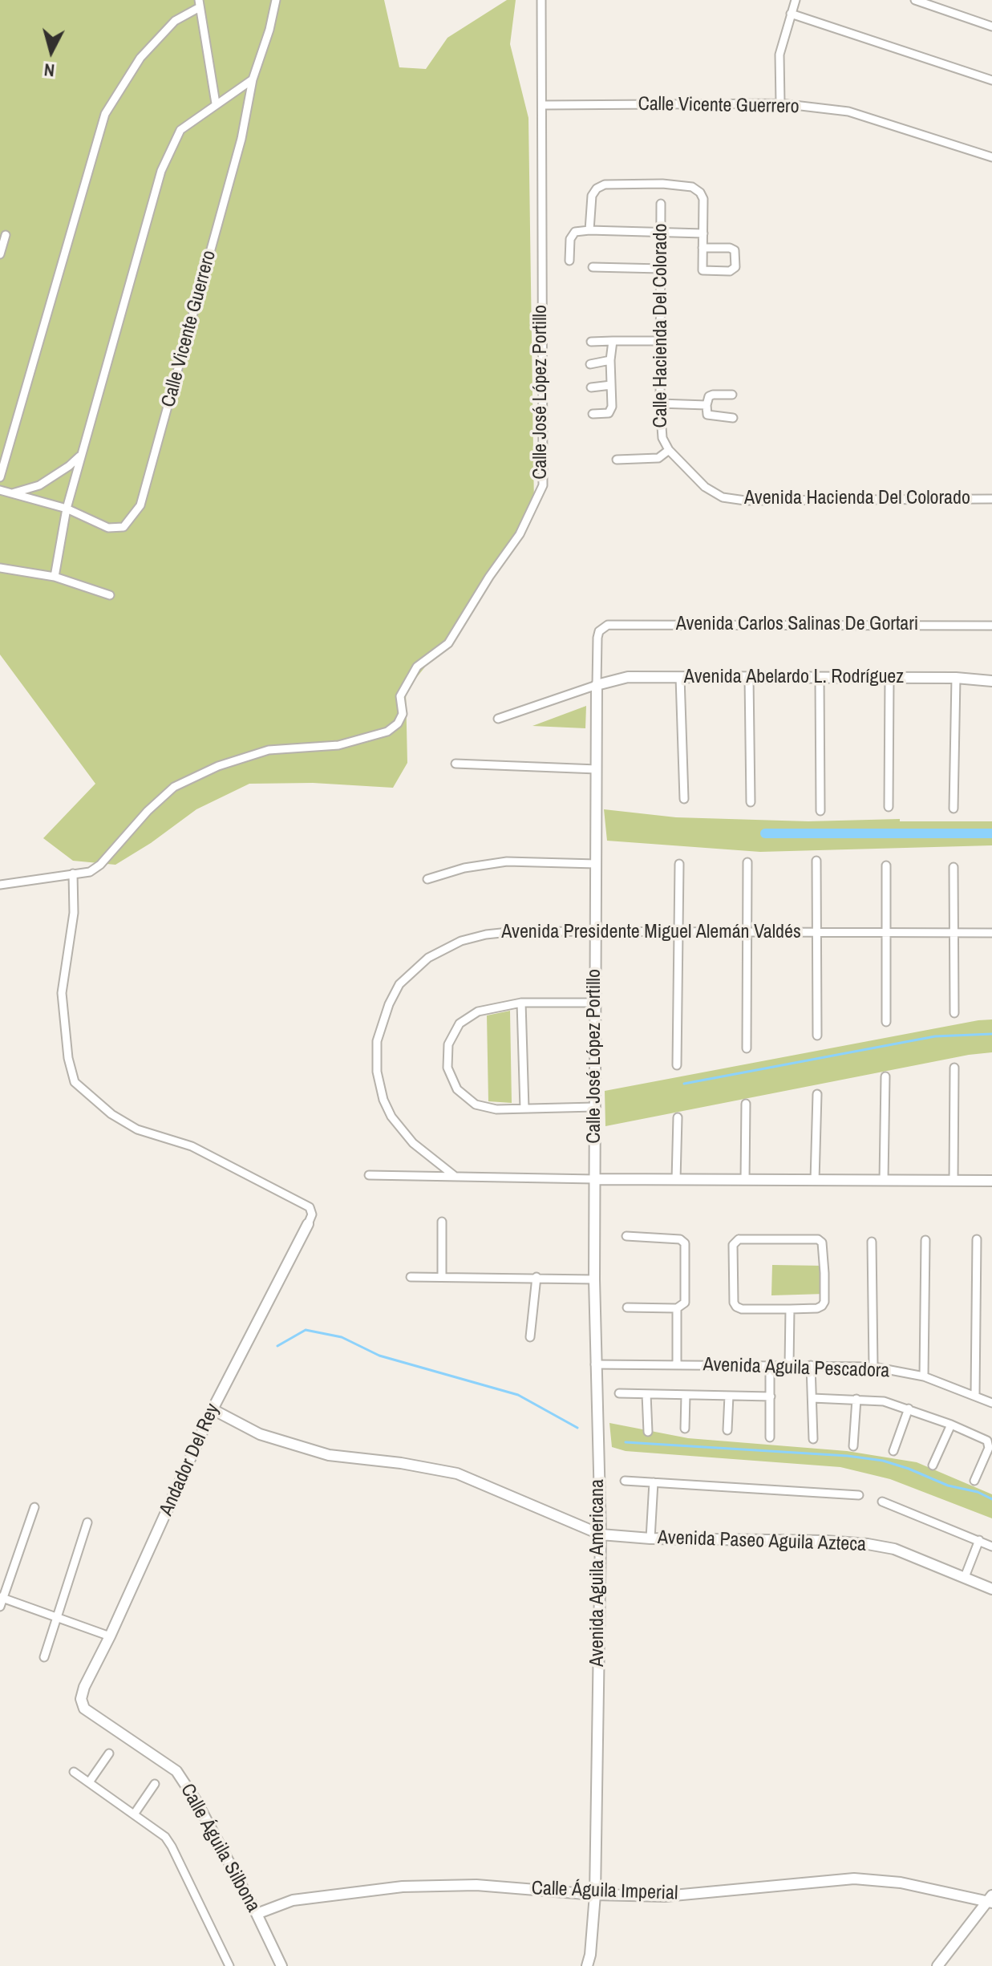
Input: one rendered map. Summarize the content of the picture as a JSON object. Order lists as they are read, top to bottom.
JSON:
{
  "streets": {
    "street": [
      "Calle Vicente Guerrero",
      "Calle Hacienda Del Colorado",
      "Calle José López Portillo",
      "Avenida Hacienda Del Colorado",
      "Avenida Carlos Salinas De Gortari",
      "Avenida Abelardo L. Rodríguez",
      "Avenida Presidente Miguel Alemán Valdés",
      "Avenida Aguila Pescadora",
      "Andador Del Rey",
      "Avenida Paseo Aguila Azteca",
      "Avenida Aguila Americana",
      "Calle Águila Silbona",
      "Calle Águila Imperial"
    ]
  },
  "crossings": [
    ["Calle Vicente Guerrero", "Calle José López Portillo"],
    ["Calle Hacienda Del Colorado", "Avenida Hacienda Del Colorado"],
    ["Calle José López Portillo", "Avenida Carlos Salinas De Gortari"],
    ["Calle José López Portillo", "Avenida Abelardo L. Rodríguez"],
    ["Calle José López Portillo", "Avenida Presidente Miguel Alemán Valdés"],
    ["Calle José López Portillo", "Avenida Aguila Americana"],
    ["Avenida Aguila Pescadora", "Avenida Aguila Americana"],
    ["Andador Del Rey", "Avenida Paseo Aguila Azteca"],
    ["Andador Del Rey", "Calle Águila Silbona"],
    ["Avenida Paseo Aguila Azteca", "Avenida Aguila Americana"],
    ["Avenida Aguila Americana", "Calle Águila Imperial"],
    ["Calle Águila Silbona", "Calle Águila Imperial"]
  ],
  "north": "bottom"
}
